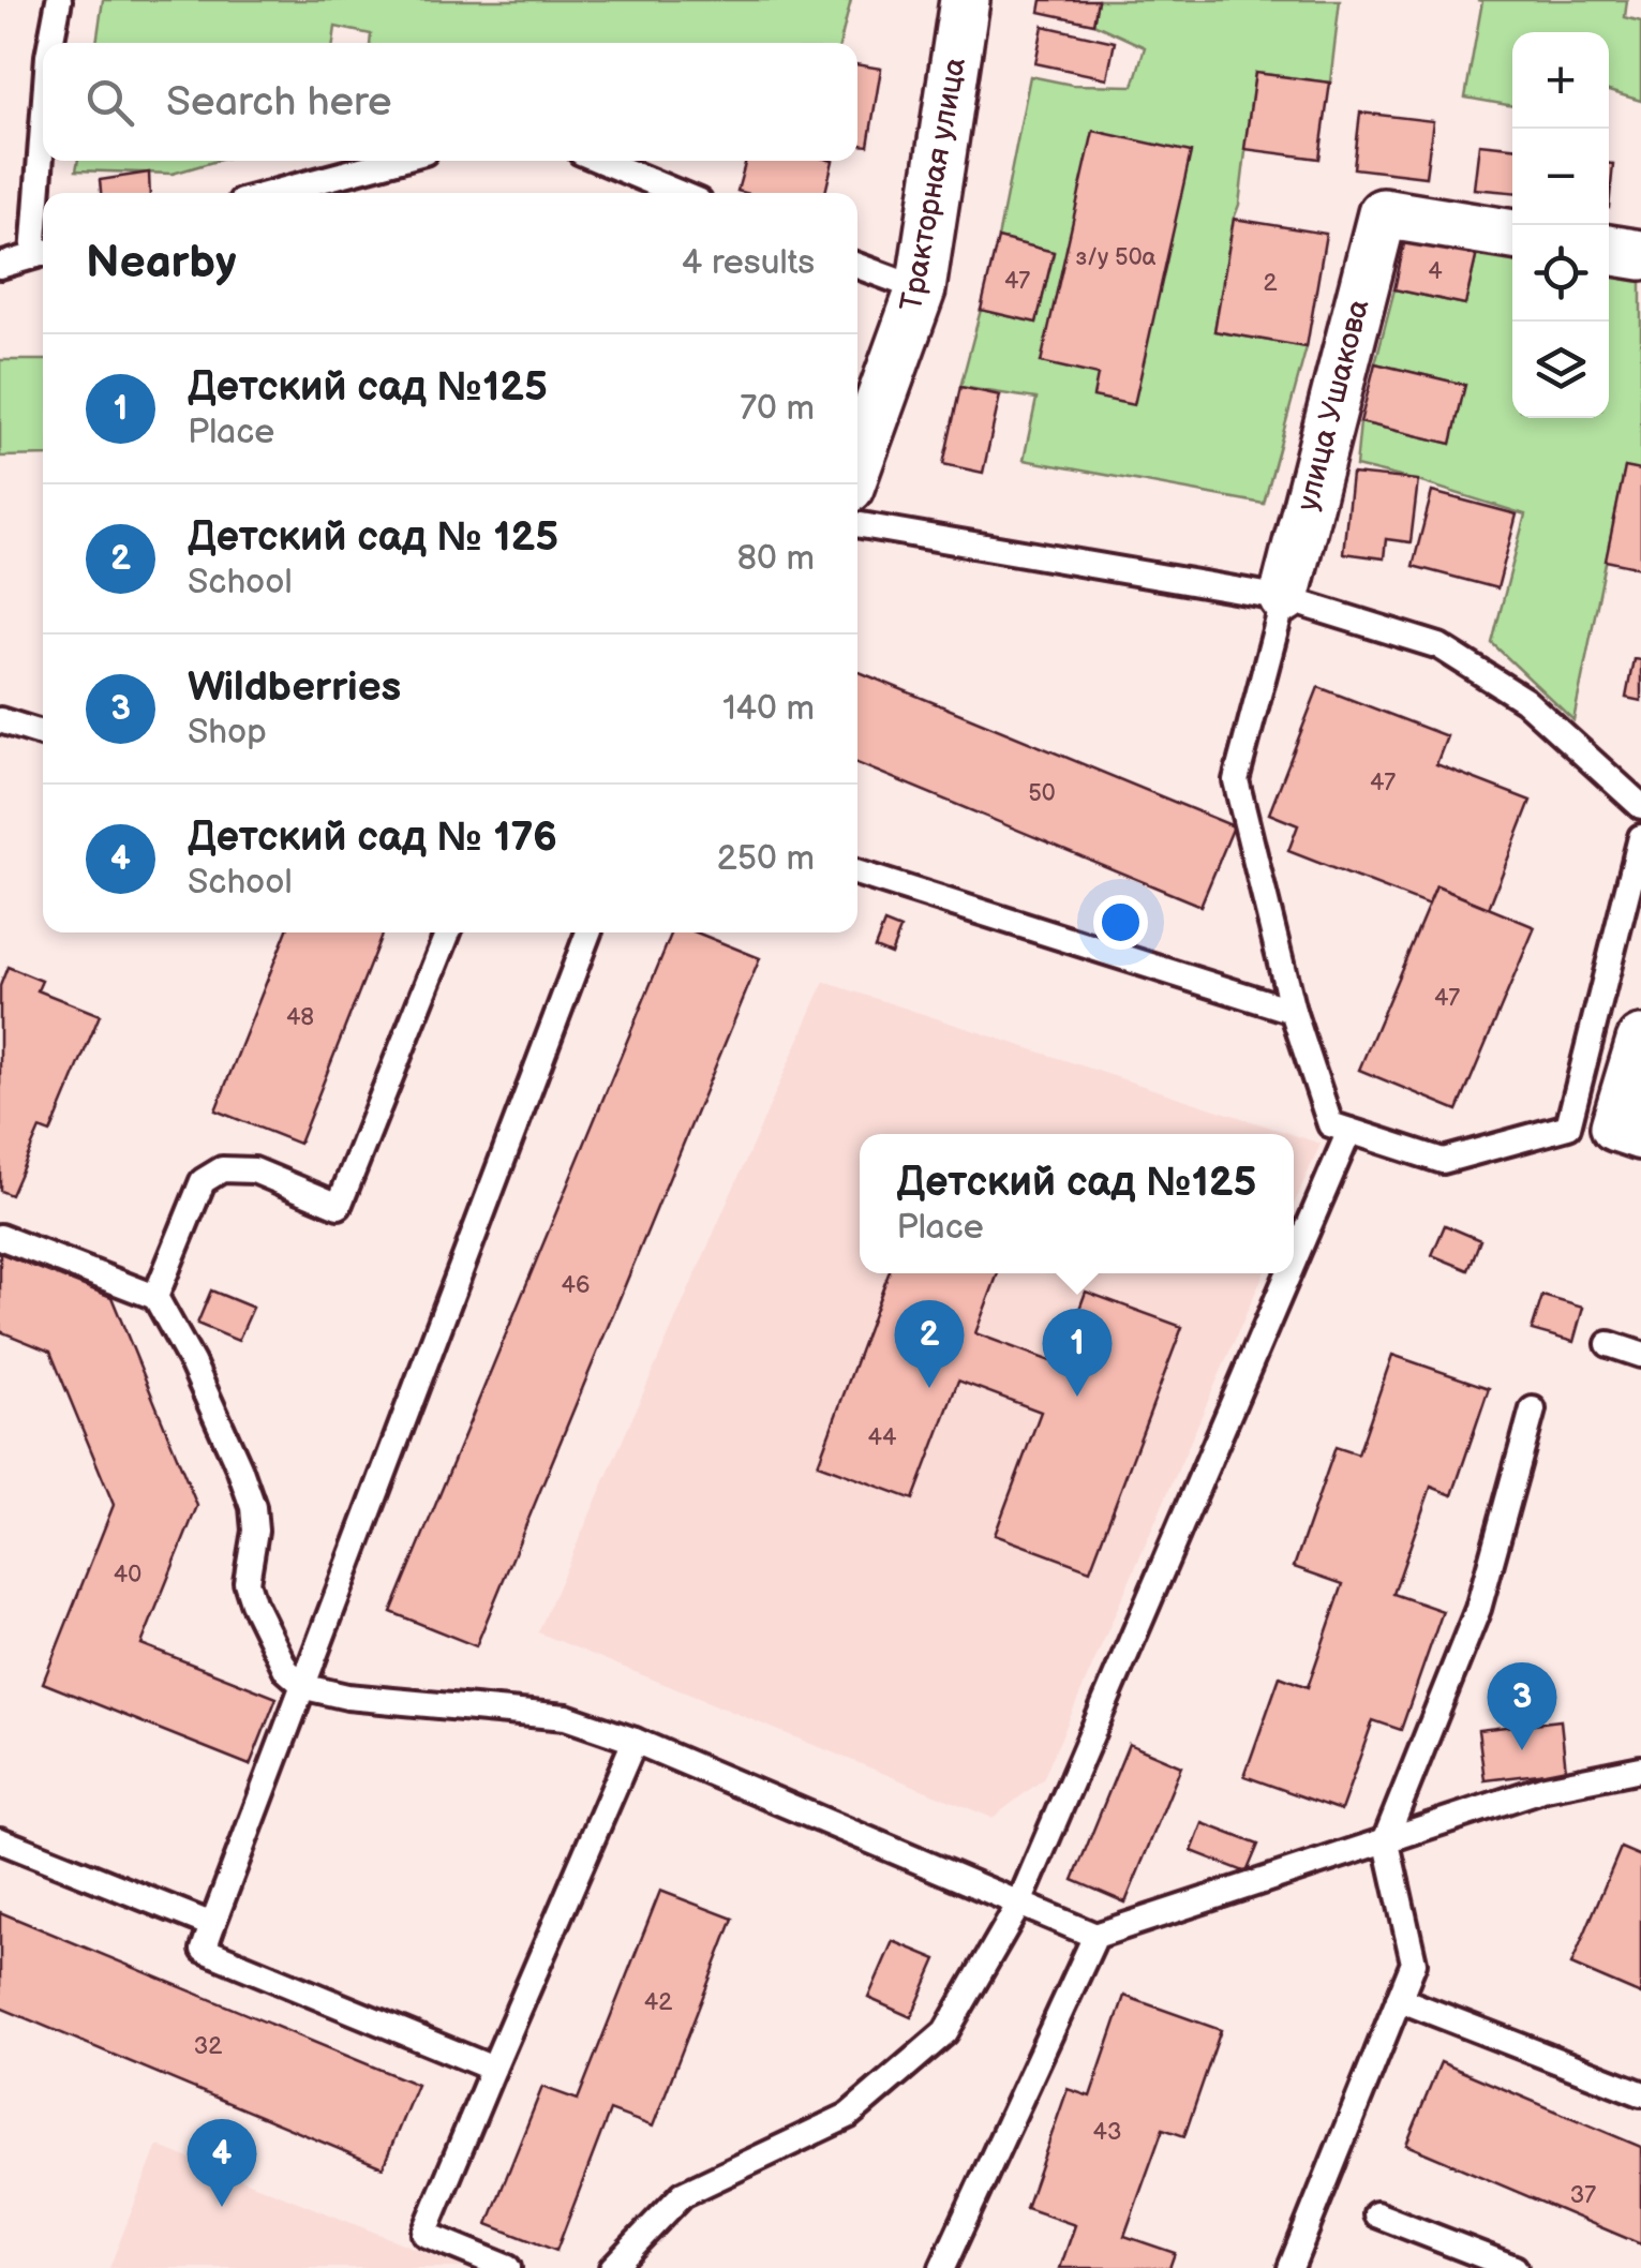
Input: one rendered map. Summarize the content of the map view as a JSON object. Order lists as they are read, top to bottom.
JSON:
{
  "streets": {
    "street": ["Тракторная улица", "улица Ушакова"]
  },
  "house_numbers": [
    "з/у 50а",
    "4",
    "47",
    "2",
    "47",
    "50",
    "47",
    "48",
    "46",
    "44",
    "40",
    "42",
    "32",
    "43",
    "37"
  ],
  "page": {
    "map_buttons": ["+", "−"],
    "search": "Search here",
    "heading": ["Nearby", "4 results"],
    "list": [
      {
        "mark": "1",
        "name": "Детский сад №125",
        "note": "Place",
        "value": "70 m"
      },
      {
        "mark": "2",
        "name": "Детский сад № 125",
        "note": "School",
        "value": "80 m"
      },
      {
        "mark": "3",
        "name": "Wildberries",
        "note": "Shop",
        "value": "140 m"
      },
      {
        "mark": "4",
        "name": "Детский сад № 176",
        "note": "School",
        "value": "250 m"
      }
    ],
    "popup": ["Детский сад №125", "Place"],
    "pins": [
      "2",
      "1",
      "3",
      "4"
    ]
  }
}
